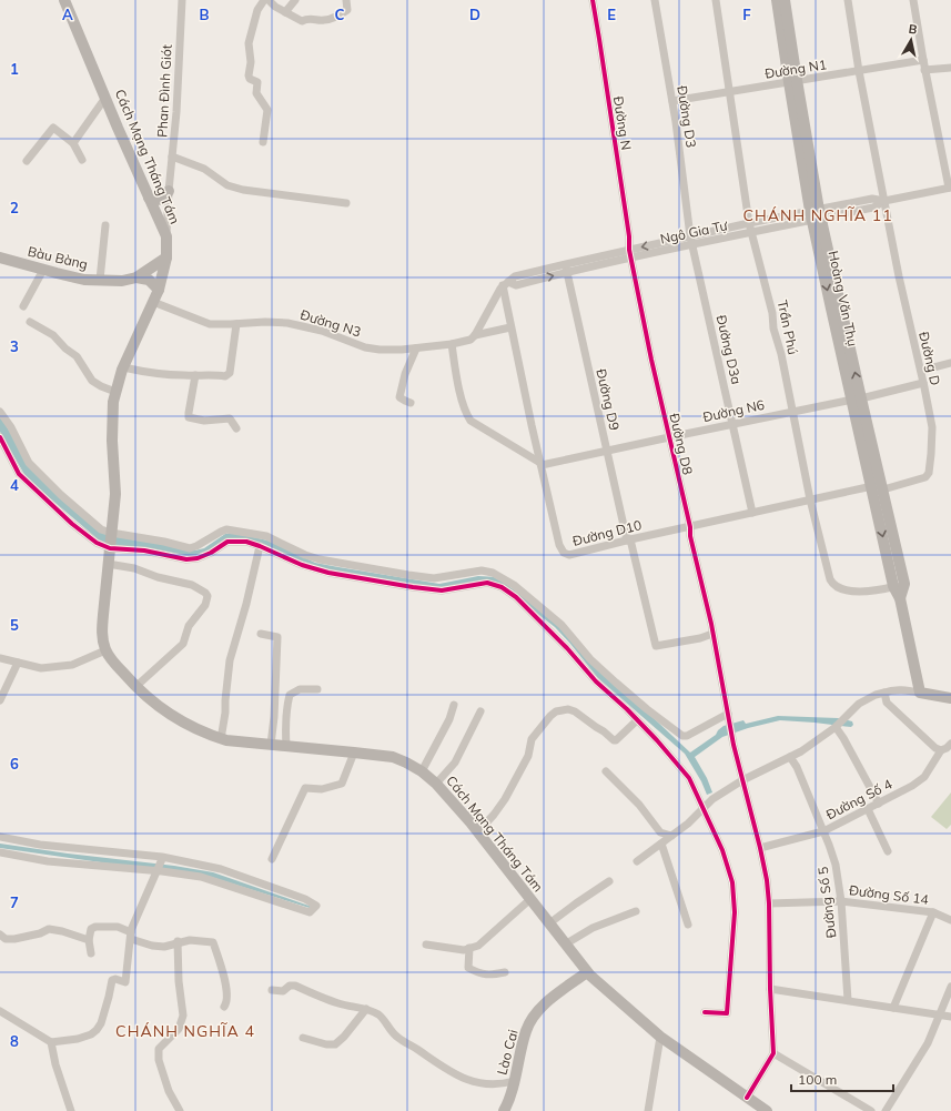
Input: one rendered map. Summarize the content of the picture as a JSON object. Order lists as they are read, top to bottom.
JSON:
{
  "streets": {
    "main road": [
      "Cách Mạng Tháng Tám",
      "Bàu Bàng",
      "Hoàng Văn Thụ",
      "Lào Cai"
    ],
    "street": [
      "Đường N1",
      "Phan Đình Giót",
      "Đường D3",
      "Đường N",
      "Ngô Gia Tự",
      "Đường N3",
      "Trần Phú",
      "Đường D3a",
      "Đường D",
      "Đường D9",
      "Đường N6",
      "Đường D8",
      "Đường D10",
      "Đường Số 4",
      "Đường Số 14",
      "Đường Số 5"
    ]
  },
  "crossings": [
    ["Đường N1", "Đường D3"],
    ["Đường N1", "Hoàng Văn Thụ"],
    ["Đường N1", "Trần Phú"],
    ["Phan Đình Giót", "Cách Mạng Tháng Tám"],
    ["Đường D3", "Ngô Gia Tự"],
    ["Đường D3", "Đường D3a"],
    ["Đường N", "Ngô Gia Tự"],
    ["Đường N", "Đường D8"],
    ["Cách Mạng Tháng Tám", "Đường N3"],
    ["Cách Mạng Tháng Tám", "Lào Cai"],
    ["Ngô Gia Tự", "Hoàng Văn Thụ"],
    ["Ngô Gia Tự", "Trần Phú"],
    ["Ngô Gia Tự", "Đường D3a"],
    ["Ngô Gia Tự", "Đường D"],
    ["Ngô Gia Tự", "Đường D9"],
    ["Ngô Gia Tự", "Đường D8"],
    ["Ngô Gia Tự", "Đường D10"],
    ["Hoàng Văn Thụ", "Trần Phú"],
    ["Hoàng Văn Thụ", "Đường D"],
    ["Hoàng Văn Thụ", "Đường N6"],
    ["Hoàng Văn Thụ", "Đường D10"],
    ["Đường N3", "Đường D10"],
    ["Trần Phú", "Đường N6"],
    ["Trần Phú", "Đường D10"],
    ["Đường D3a", "Đường N6"],
    ["Đường D3a", "Đường D10"],
    ["Đường D", "Đường N6"],
    ["Đường D", "Đường D10"],
    ["Đường D9", "Đường N6"],
    ["Đường D9", "Đường D8"],
    ["Đường D9", "Đường D10"],
    ["Đường N6", "Đường D8"],
    ["Đường N6", "Đường D10"],
    ["Đường D8", "Đường D10"],
    ["Đường D8", "Đường Số 4"],
    ["Đường D8", "Đường Số 14"],
    ["Đường Số 4", "Đường Số 5"],
    ["Đường Số 14", "Đường Số 5"]
  ],
  "districts": ["CHÁNH NGHĨA 11", "CHÁNH NGHĨA 4"],
  "scale_bar": "100 m",
  "north": "top",
  "grid": {
    "columns": [
      "A",
      "B",
      "C",
      "D",
      "E",
      "F"
    ],
    "rows": [
      "1",
      "2",
      "3",
      "4",
      "5",
      "6",
      "7",
      "8"
    ]
  }
}
